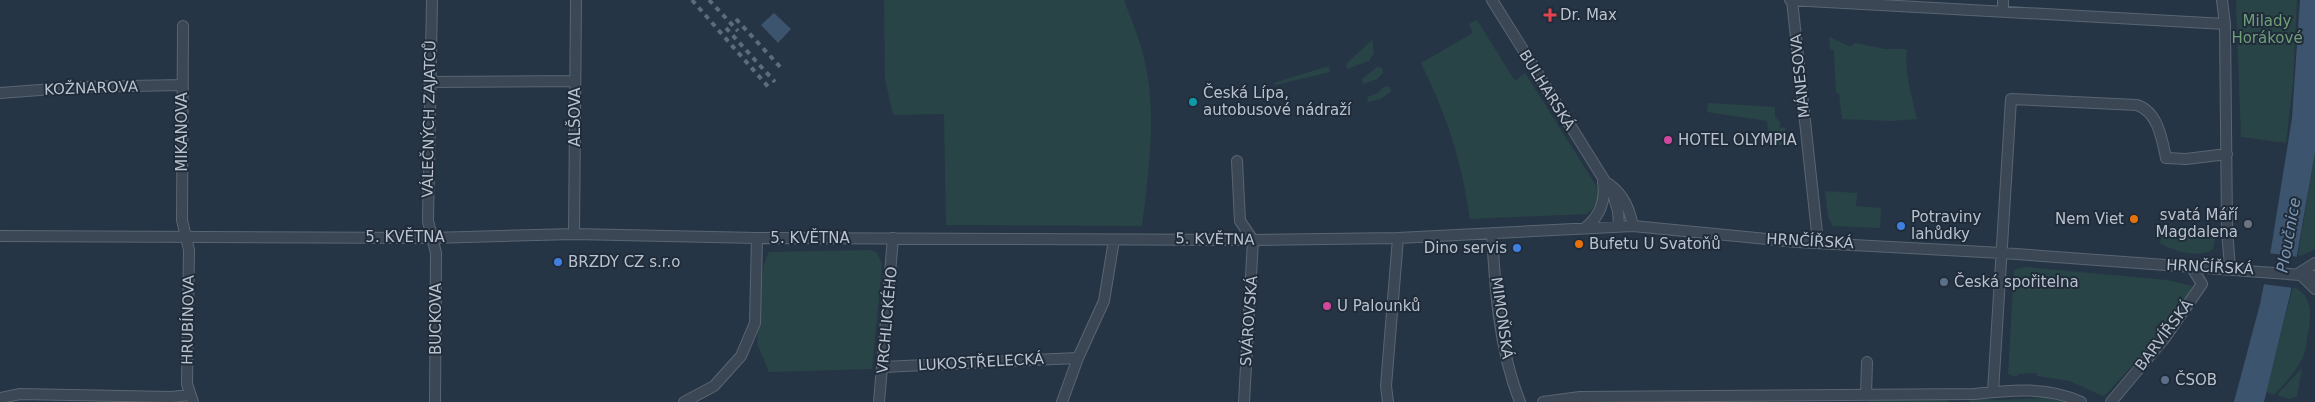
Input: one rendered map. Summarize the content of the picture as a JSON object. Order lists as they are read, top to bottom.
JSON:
{
  "streets": {
    "street": [
      "MÁNESOVA",
      "KOŽNAROVA",
      "BULHARSKÁ",
      "ALŠOVA",
      "VÁLEČNÝCH ZAJATCŮ",
      "MIKANOVA",
      "5. KVĚTNA",
      "HRNČÍŘSKÁ",
      "MIMOŇSKÁ",
      "BUCKOVA",
      "HRUBÍNOVA",
      "VRCHLICKÉHO",
      "SVÁROVSKÁ",
      "BARVÍŘSKÁ",
      "LUKOSTŘELECKÁ"
    ]
  },
  "crossings": [
    ["MÁNESOVA", "HRNČÍŘSKÁ"],
    ["KOŽNAROVA", "MIKANOVA"],
    ["BULHARSKÁ", "5. KVĚTNA"],
    ["BULHARSKÁ", "HRNČÍŘSKÁ"],
    ["ALŠOVA", "5. KVĚTNA"],
    ["VÁLEČNÝCH ZAJATCŮ", "5. KVĚTNA"],
    ["VÁLEČNÝCH ZAJATCŮ", "BUCKOVA"],
    ["MIKANOVA", "5. KVĚTNA"],
    ["MIKANOVA", "HRUBÍNOVA"],
    ["5. KVĚTNA", "HRNČÍŘSKÁ"],
    ["5. KVĚTNA", "MIMOŇSKÁ"],
    ["5. KVĚTNA", "BUCKOVA"],
    ["5. KVĚTNA", "HRUBÍNOVA"],
    ["5. KVĚTNA", "VRCHLICKÉHO"],
    ["5. KVĚTNA", "SVÁROVSKÁ"],
    ["HRNČÍŘSKÁ", "BARVÍŘSKÁ"],
    ["VRCHLICKÉHO", "LUKOSTŘELECKÁ"]
  ],
  "water": ["Ploučnice"],
  "parks": ["Milady Horákové"],
  "places": {
    "health": ["Dr. Max"],
    "other": [
      "Česká Lípa, autobusové nádraží",
      "HOTEL OLYMPIA",
      "Nem Viet",
      "svatá Máří Magdalena",
      "Potraviny lahůdky",
      "Bufetu U Svatoňů",
      "Dino servis",
      "BRZDY CZ s.r.o",
      "Česká spořitelna",
      "U Palounků",
      "ČSOB"
    ]
  }
}
